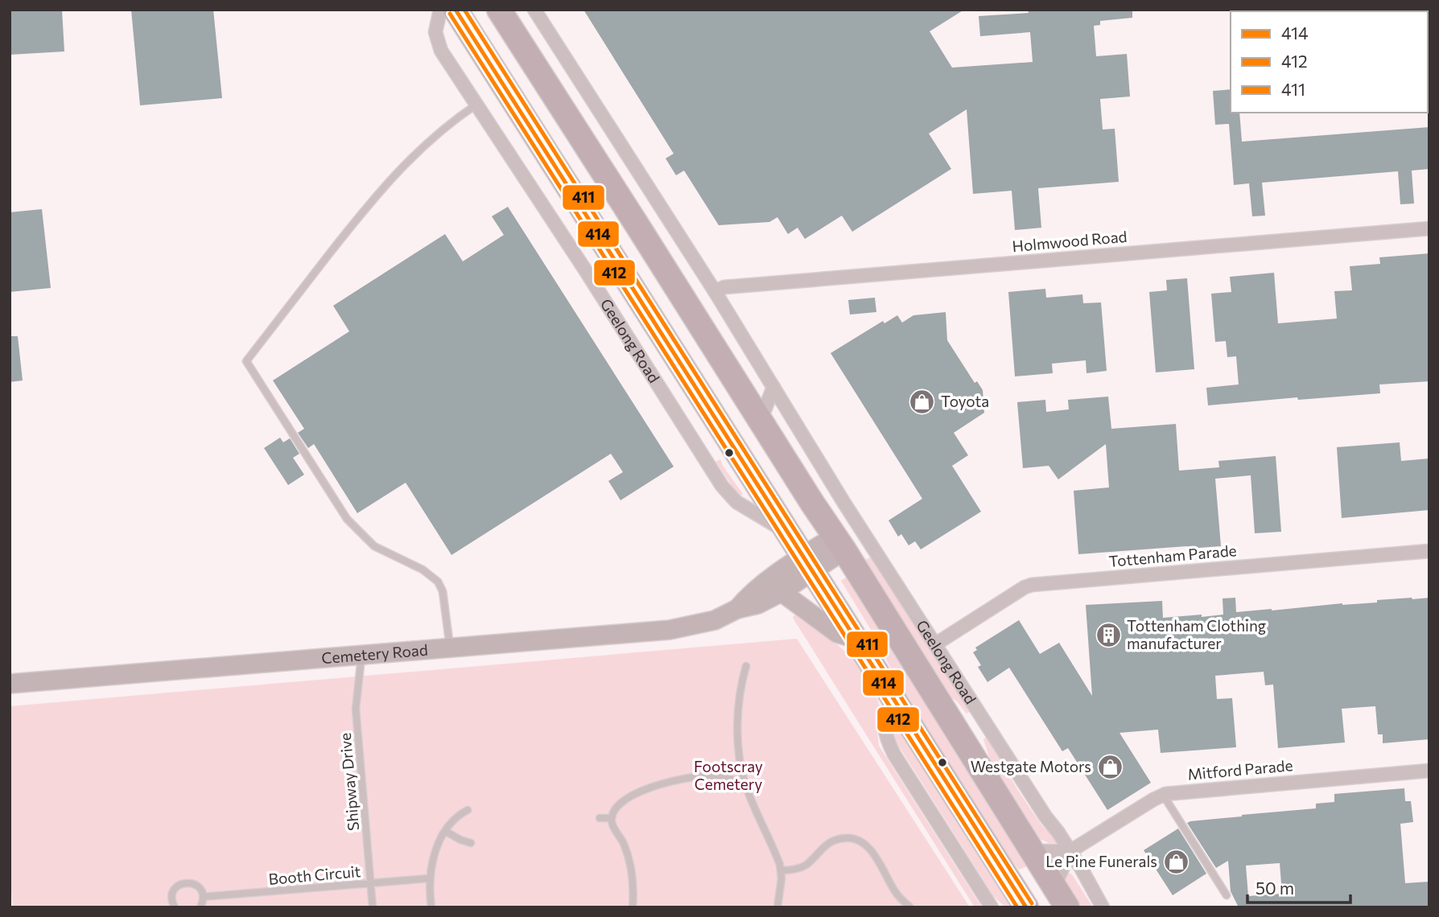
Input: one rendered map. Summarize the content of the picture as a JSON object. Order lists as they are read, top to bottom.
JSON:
{
  "streets": {
    "highway": ["Geelong Road"],
    "street": [
      "Holmwood Road",
      "Tottenham Parade",
      "Cemetery Road",
      "Mitford Parade"
    ],
    "lane": ["Shipway Drive", "Booth Circuit"]
  },
  "crossings": [
    ["Holmwood Road", "Geelong Road"],
    ["Geelong Road", "Tottenham Parade"],
    ["Geelong Road", "Cemetery Road"],
    ["Geelong Road", "Mitford Parade"],
    ["Cemetery Road", "Shipway Drive"],
    ["Shipway Drive", "Booth Circuit"]
  ],
  "parks": ["Footscray Cemetery"],
  "places": {
    "shop": ["Toyota", "Westgate Motors", "Le Pine Funerals"],
    "building": ["Tottenham Clothing manufacturer"]
  },
  "lines": ["transit line 414", "transit line 411", "transit line 412"],
  "legend": ["414", "412", "411"],
  "scale_bar": "50 m"
}
